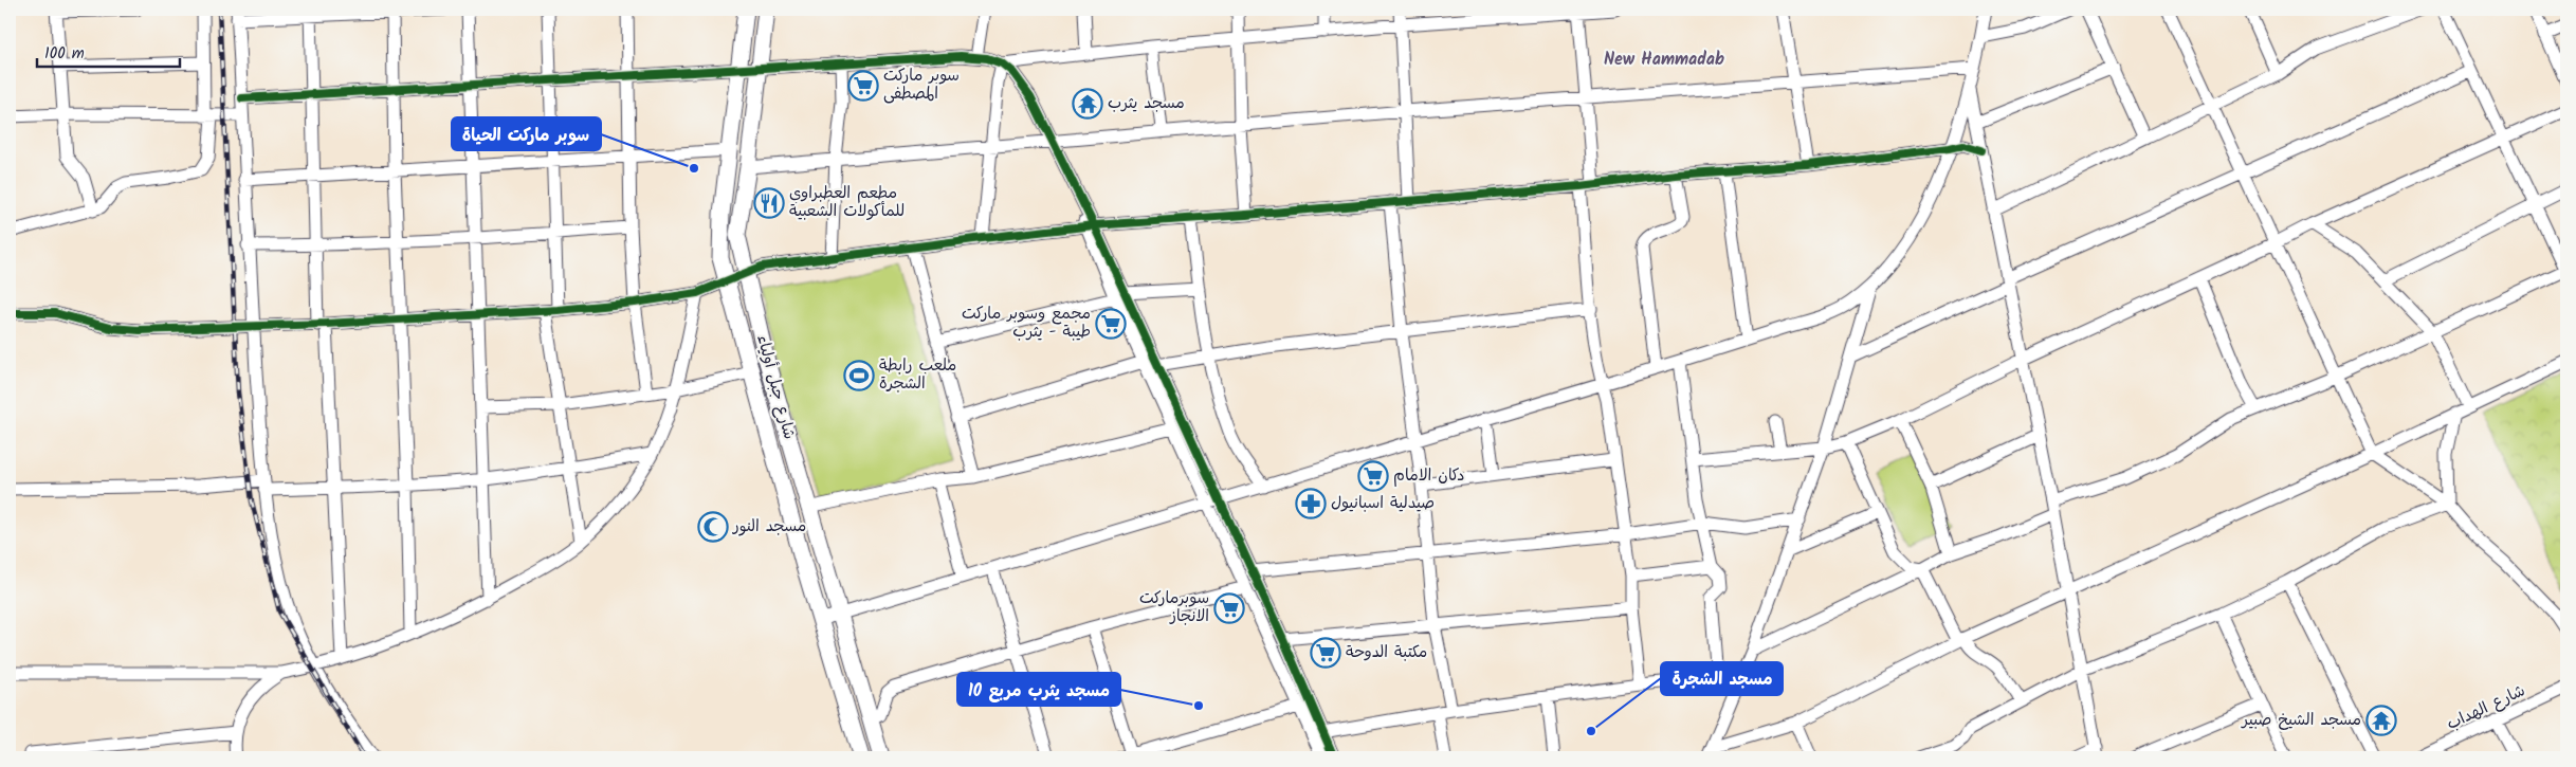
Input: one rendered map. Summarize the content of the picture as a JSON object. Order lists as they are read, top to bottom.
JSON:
{
  "streets": {
    "main road": ["شارع جبل أولياء"],
    "street": ["شارع الهداب"]
  },
  "districts": ["New Hammadab"],
  "places": {
    "supermarket": [
      "سوبر ماركت المصطفى",
      "مجمع وسوبر ماركت طيبة - يثرب",
      "دكان الامام",
      "سوبرماركت الانجاز",
      "مكتبة الدوحة"
    ],
    "temple": ["مسجد يثرب", "مسجد الشيخ صبير"],
    "other": ["سوبر ماركت الحياة", "مسجد يثرب مربع 10", "مسجد الشجرة"],
    "restaurant": ["مطعم العطبراوي للمأكولات الشعبية"],
    "sports": ["ملعب رابطة الشجرة"],
    "pharmacy": ["صيدلية اسبانيول"],
    "mosque": ["مسجد النور"]
  },
  "scale_bar": "100 m"
}
